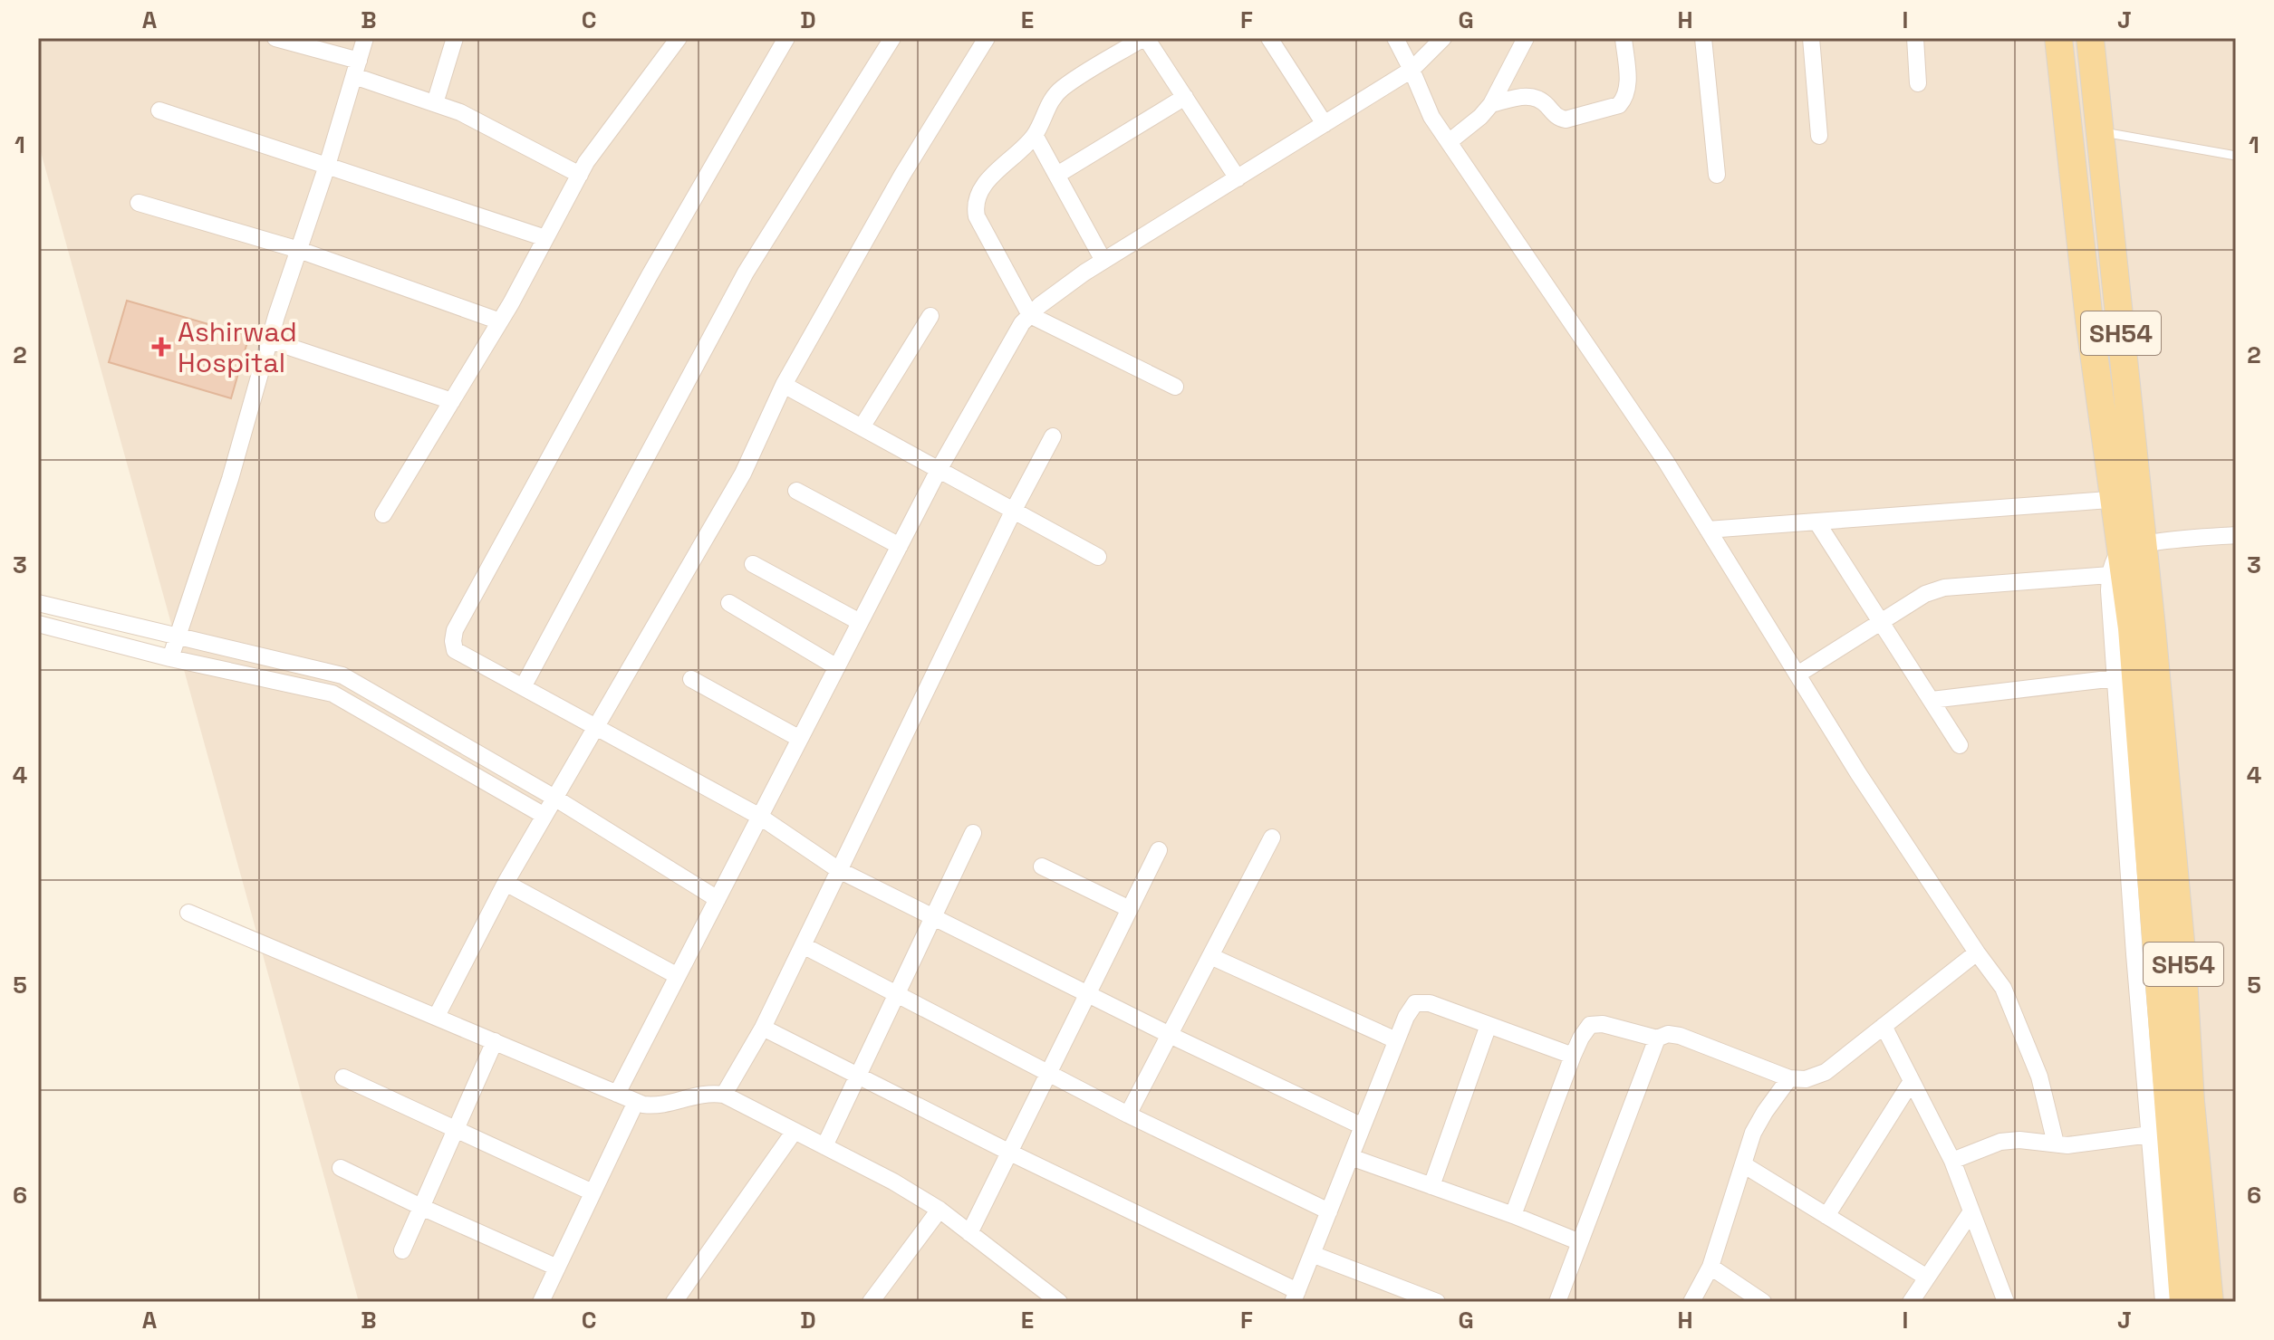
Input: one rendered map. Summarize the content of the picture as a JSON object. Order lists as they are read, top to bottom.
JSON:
{
  "streets": {
    "main road": ["SH54"]
  },
  "places": {
    "health": ["Ashirwad Hospital"]
  },
  "grid": {
    "columns": [
      "A",
      "B",
      "C",
      "D",
      "E",
      "F",
      "G",
      "H",
      "I",
      "J"
    ],
    "rows": [
      "1",
      "2",
      "3",
      "4",
      "5",
      "6"
    ]
  }
}
